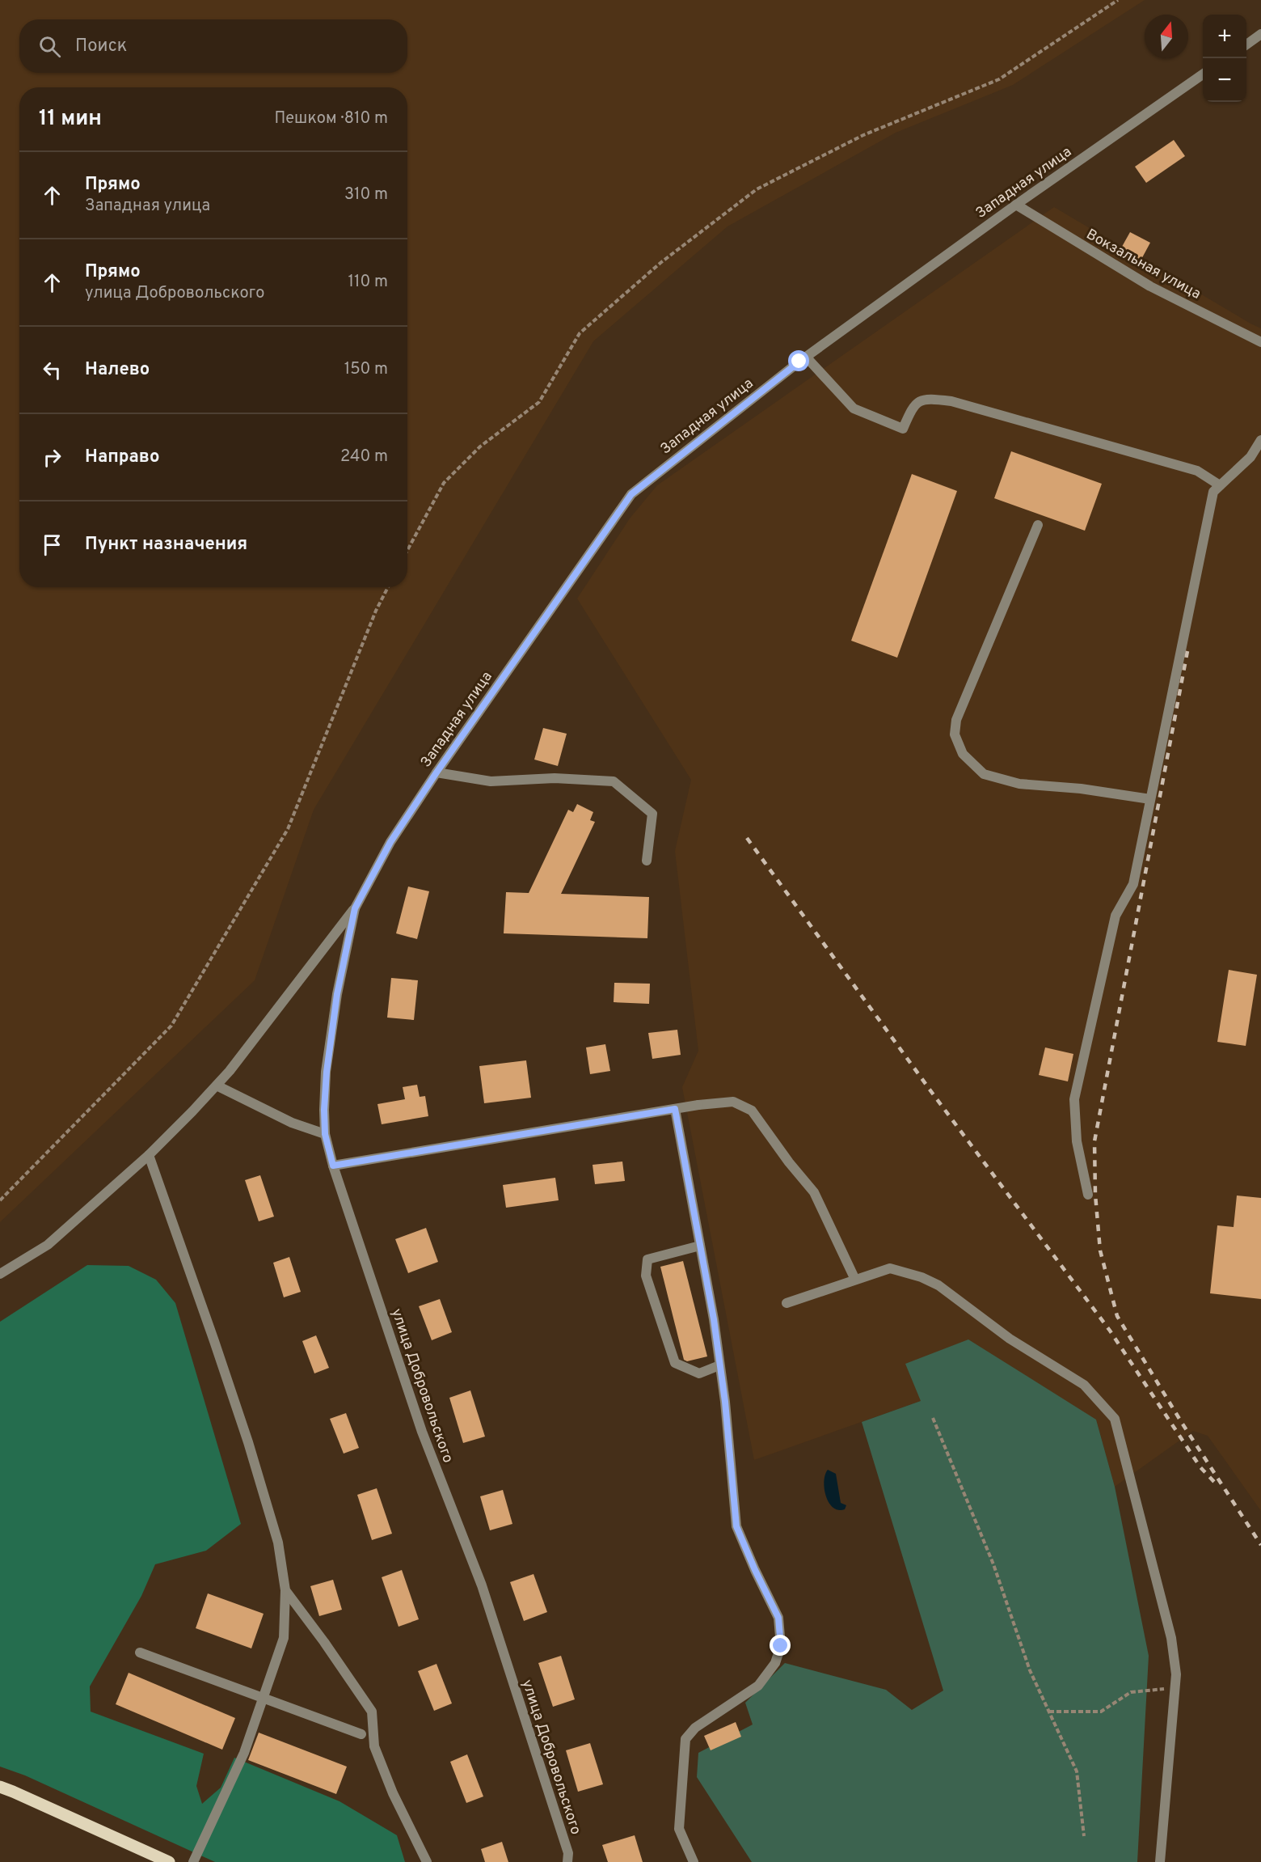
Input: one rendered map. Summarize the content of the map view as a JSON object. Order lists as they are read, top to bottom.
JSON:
{
  "streets": {
    "street": ["Западная улица", "Вокзальная улица", "улица Добровольского"]
  },
  "crossings": [
    ["Западная улица", "Вокзальная улица"],
    ["Западная улица", "улица Добровольского"]
  ],
  "north": "top",
  "page": {
    "map_buttons": ["+", "−"],
    "search": "Поиск",
    "heading": ["11 мин", "Пешком · 810 m"],
    "list": [
      ["Прямо", "Западная улица", "310 m"],
      ["Прямо", "улица Добровольского", "110 m"],
      ["Налево", "150 m"],
      ["Направо", "240 m"],
      "Пункт назначения"
    ]
  }
}
